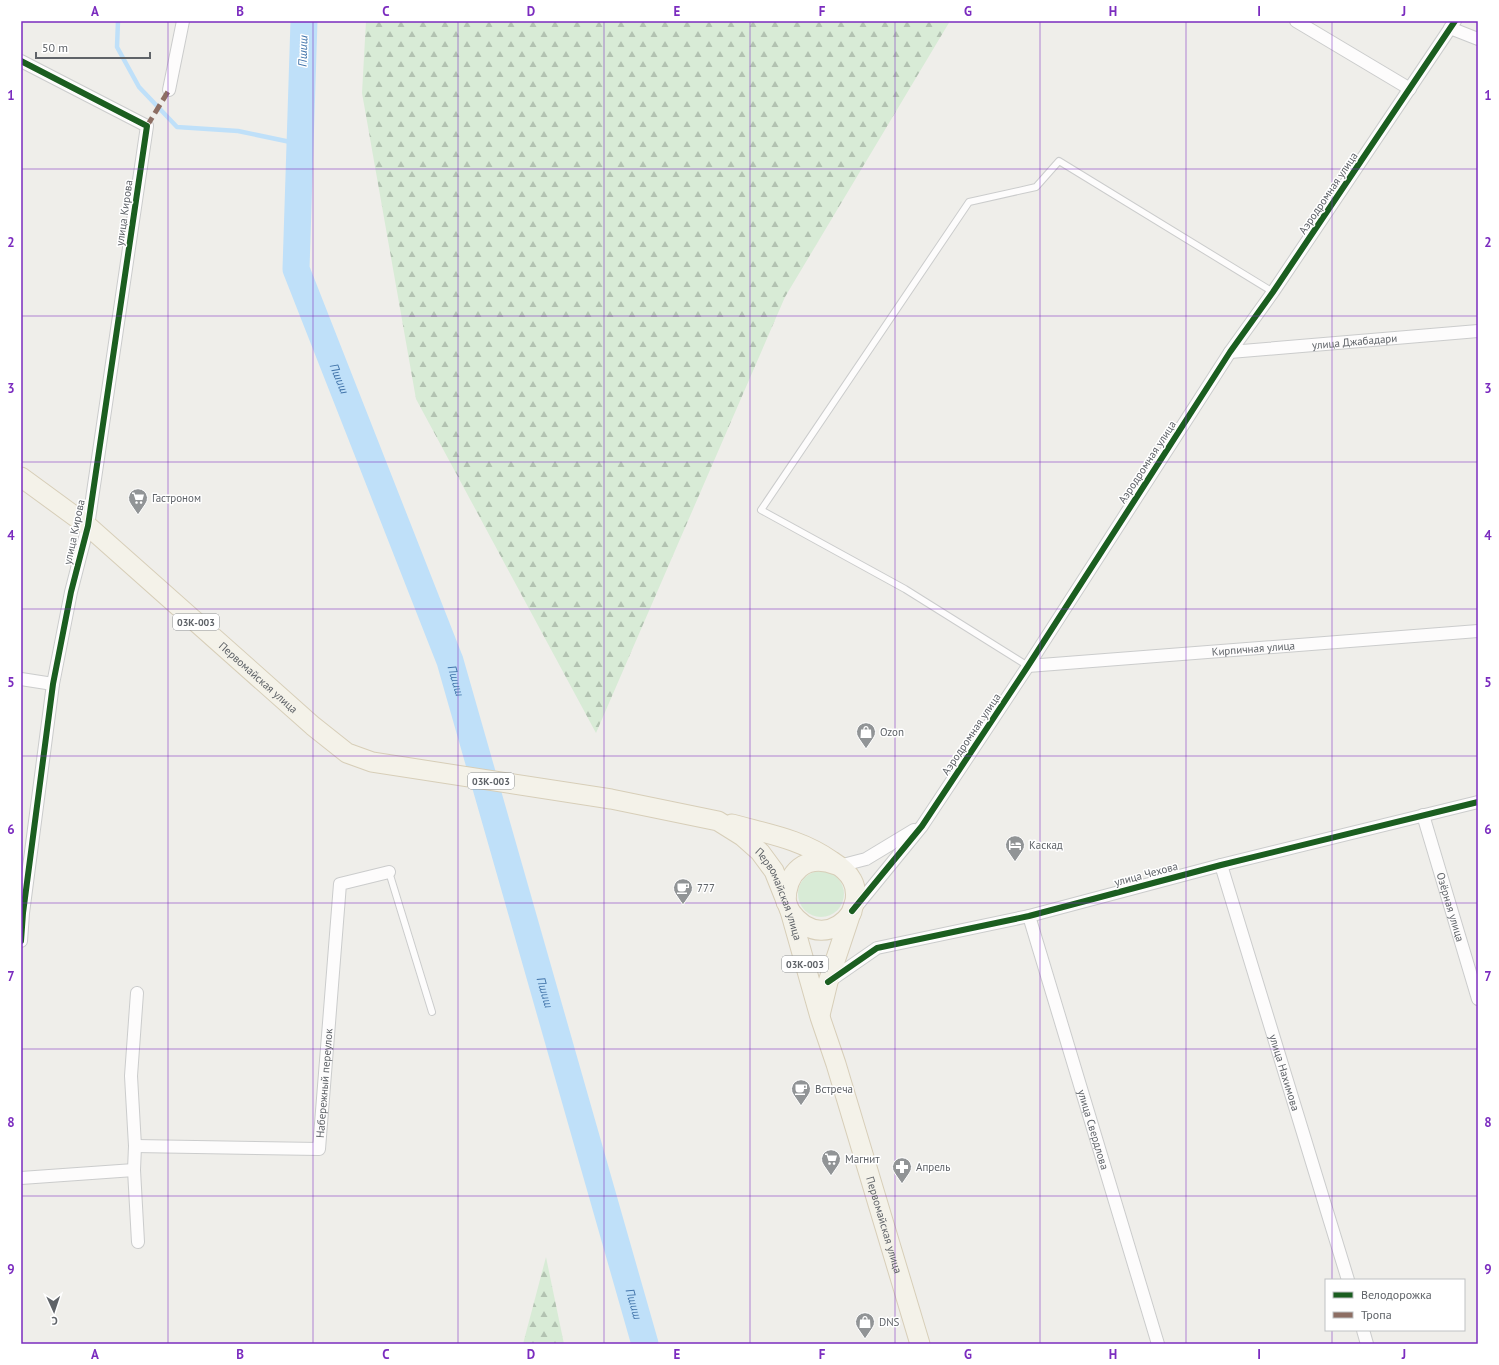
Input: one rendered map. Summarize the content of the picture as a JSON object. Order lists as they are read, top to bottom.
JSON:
{
  "streets": {
    "main road": ["03К-003", "Первомайская улица"],
    "street": [
      "Аэродромная улица",
      "улица Кирова",
      "улица Джабадари",
      "Кирпичная улица",
      "улица Чехова",
      "Озёрная улица",
      "улица Нахимова",
      "Набережный переулок",
      "улица Свердлова"
    ]
  },
  "crossings": [
    ["Аэродромная улица", "улица Джабадари"],
    ["Аэродромная улица", "03К-003"],
    ["Аэродромная улица", "Кирпичная улица"],
    ["Аэродромная улица", "Первомайская улица"],
    ["улица Кирова", "Первомайская улица"],
    ["03К-003", "Первомайская улица"],
    ["03К-003", "улица Чехова"],
    ["улица Чехова", "Озёрная улица"],
    ["улица Чехова", "улица Нахимова"],
    ["улица Чехова", "улица Свердлова"]
  ],
  "water": ["Пшиш"],
  "places": {
    "supermarket": ["Гастроном", "Магнит"],
    "shop": ["Ozon", "DNS"],
    "hotel": ["Каскад"],
    "cafe": ["777", "Встреча"],
    "pharmacy": ["Апрель"]
  },
  "legend": ["Велодорожка", "Тропа"],
  "scale_bar": "50 m",
  "north": "bottom",
  "grid": {
    "columns": [
      "A",
      "B",
      "C",
      "D",
      "E",
      "F",
      "G",
      "H",
      "I",
      "J"
    ],
    "rows": [
      "1",
      "2",
      "3",
      "4",
      "5",
      "6",
      "7",
      "8",
      "9"
    ]
  }
}
